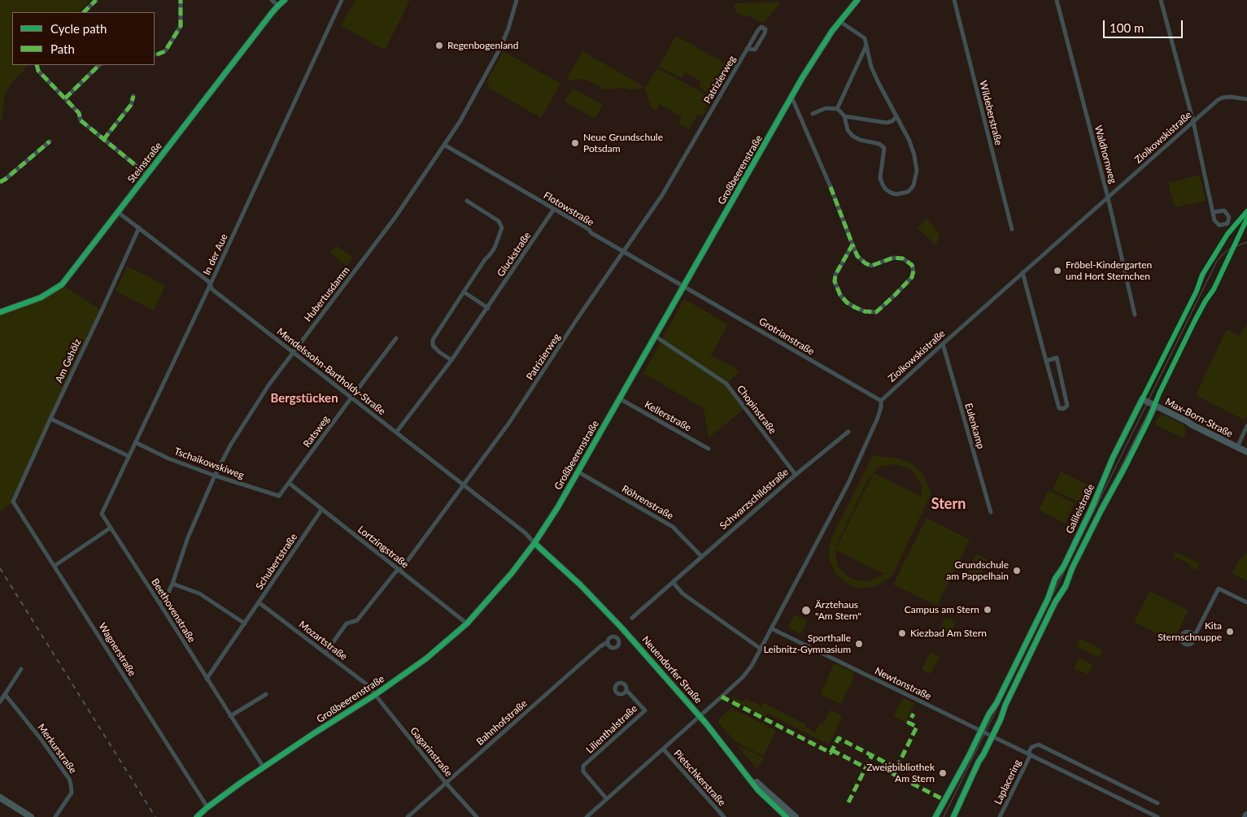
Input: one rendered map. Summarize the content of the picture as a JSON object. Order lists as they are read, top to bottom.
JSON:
{
  "streets": {
    "street": [
      "Patrizierweg",
      "Wildeberstraße",
      "Ziolkowskistraße",
      "Waldhornweg",
      "Steinstraße",
      "Großbeerenstraße",
      "Flotowstraße",
      "In der Aue",
      "Gluckstraße",
      "Hubertusdamm",
      "Grotrianstraße",
      "Am Gehölz",
      "Mendelssohn-Bartholdy-Straße",
      "Chopinstraße",
      "Kellerstraße",
      "Max-Born-Straße",
      "Eulenkamp",
      "Ratsweg",
      "Tschaikowskiweg",
      "Schwarzschildstraße",
      "Röhrenstraße",
      "Galileistraße",
      "Lortzingstraße",
      "Schubertstraße",
      "Beethovenstraße",
      "Mozartstraße",
      "Wagnerstraße",
      "Neuendorfer Straße",
      "Newtonstraße",
      "Bahnhofstraße",
      "Lilienthalstraße",
      "Merkurstraße",
      "Gagarinstraße",
      "Pietschkerstraße",
      "Laplacering"
    ]
  },
  "crossings": [
    ["Patrizierweg", "Flotowstraße"],
    ["Patrizierweg", "Mendelssohn-Bartholdy-Straße"],
    ["Patrizierweg", "Lortzingstraße"],
    ["Patrizierweg", "Mozartstraße"],
    ["Ziolkowskistraße", "Waldhornweg"],
    ["Ziolkowskistraße", "Grotrianstraße"],
    ["Ziolkowskistraße", "Eulenkamp"],
    ["Steinstraße", "Mendelssohn-Bartholdy-Straße"],
    ["Großbeerenstraße", "Flotowstraße"],
    ["Großbeerenstraße", "Grotrianstraße"],
    ["Großbeerenstraße", "Mendelssohn-Bartholdy-Straße"],
    ["Großbeerenstraße", "Chopinstraße"],
    ["Großbeerenstraße", "Kellerstraße"],
    ["Großbeerenstraße", "Röhrenstraße"],
    ["Großbeerenstraße", "Lortzingstraße"],
    ["Großbeerenstraße", "Beethovenstraße"],
    ["Großbeerenstraße", "Mozartstraße"],
    ["Großbeerenstraße", "Wagnerstraße"],
    ["Großbeerenstraße", "Neuendorfer Straße"],
    ["Großbeerenstraße", "Gagarinstraße"],
    ["Flotowstraße", "Gluckstraße"],
    ["Flotowstraße", "Hubertusdamm"],
    ["Flotowstraße", "Grotrianstraße"],
    ["In der Aue", "Mendelssohn-Bartholdy-Straße"],
    ["In der Aue", "Tschaikowskiweg"],
    ["In der Aue", "Beethovenstraße"],
    ["Gluckstraße", "Mendelssohn-Bartholdy-Straße"],
    ["Hubertusdamm", "Mendelssohn-Bartholdy-Straße"],
    ["Hubertusdamm", "Tschaikowskiweg"],
    ["Hubertusdamm", "Beethovenstraße"],
    ["Am Gehölz", "Mendelssohn-Bartholdy-Straße"],
    ["Am Gehölz", "Wagnerstraße"],
    ["Mendelssohn-Bartholdy-Straße", "Ratsweg"],
    ["Mendelssohn-Bartholdy-Straße", "Neuendorfer Straße"],
    ["Chopinstraße", "Schwarzschildstraße"],
    ["Max-Born-Straße", "Galileistraße"],
    ["Ratsweg", "Tschaikowskiweg"],
    ["Ratsweg", "Lortzingstraße"],
    ["Schwarzschildstraße", "Röhrenstraße"],
    ["Galileistraße", "Newtonstraße"],
    ["Lortzingstraße", "Schubertstraße"],
    ["Schubertstraße", "Beethovenstraße"],
    ["Schubertstraße", "Mozartstraße"],
    ["Mozartstraße", "Gagarinstraße"],
    ["Newtonstraße", "Laplacering"],
    ["Bahnhofstraße", "Gagarinstraße"]
  ],
  "districts": ["Bergstücken", "Stern"],
  "places": [
    "Regenbogenland",
    "Neue Grundschule Potsdam",
    "Fröbel-Kindergarten und Hort Sternchen",
    "Grundschule am Pappelhain",
    "Campus am Stern",
    "Ärztehaus \"Am Stern\"",
    "Kita Sternschnuppe",
    "Kiezbad Am Stern",
    "Sporthalle Leibnitz-Gymnasium",
    "Zweigbibliothek Am Stern"
  ],
  "legend": ["Cycle path", "Path"],
  "scale_bar": "100 m"
}
